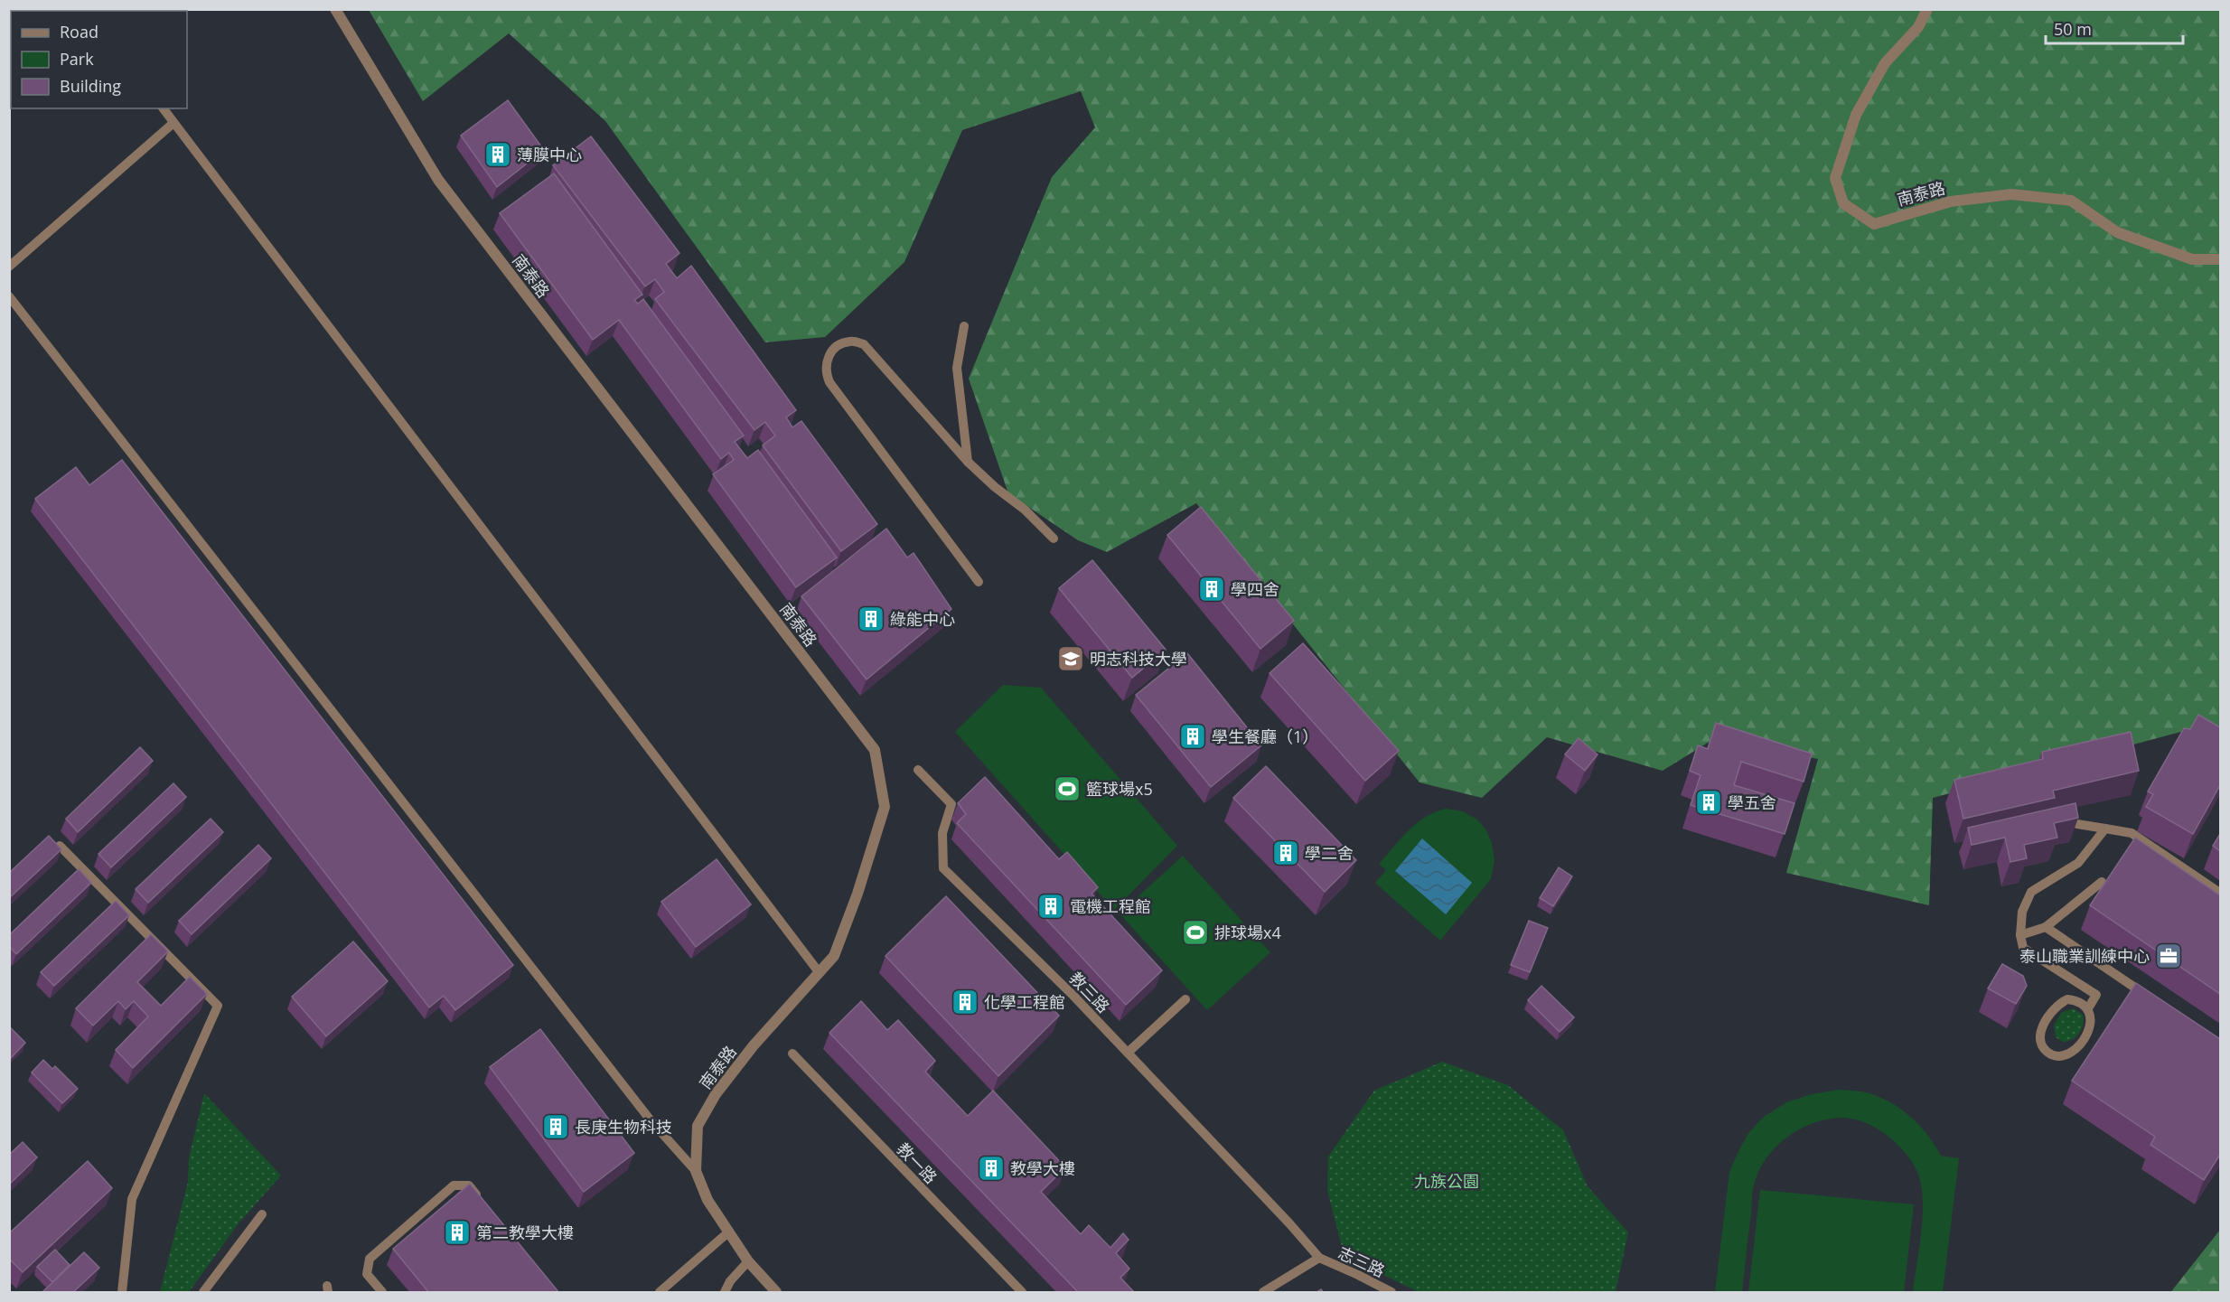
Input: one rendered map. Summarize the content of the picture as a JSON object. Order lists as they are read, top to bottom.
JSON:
{
  "streets": {
    "street": ["南泰路"],
    "lane": ["教三路", "教一路", "志三路"]
  },
  "crossings": [
    ["教三路", "志三路"]
  ],
  "parks": ["九族公園"],
  "places": {
    "building": [
      "薄膜中心",
      "學四舍",
      "綠能中心",
      "學生餐廳（1）",
      "學五舍",
      "學二舍",
      "電機工程館",
      "化學工程館",
      "長庚生物科技",
      "教學大樓",
      "第二教學大樓"
    ],
    "school or university": ["明志科技大學"],
    "sports": ["籃球場x5", "排球場x4"],
    "office": ["泰山職業訓練中心"]
  },
  "legend": ["Road", "Park", "Building"],
  "scale_bar": "50 m"
}
